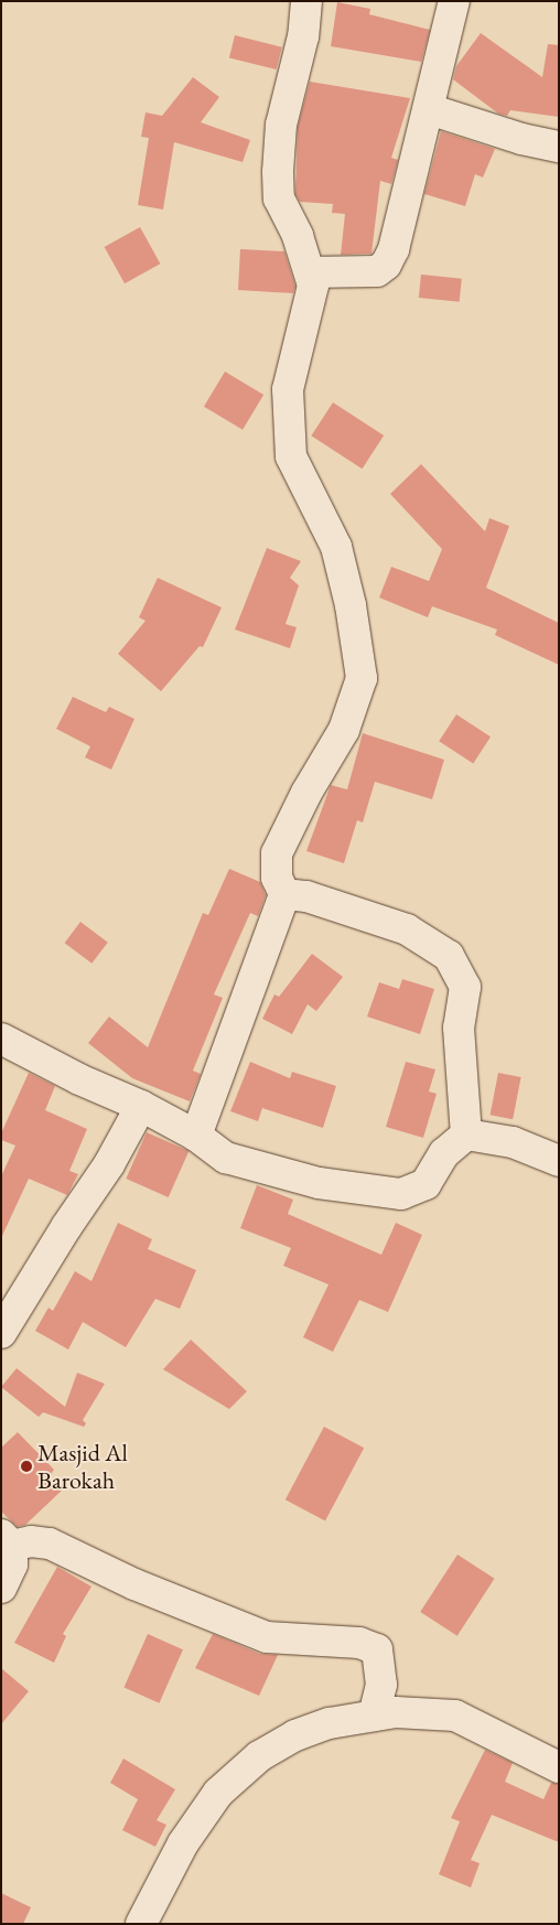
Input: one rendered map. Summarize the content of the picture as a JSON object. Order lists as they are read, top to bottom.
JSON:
{
  "places": ["Masjid Al Barokah"]
}
